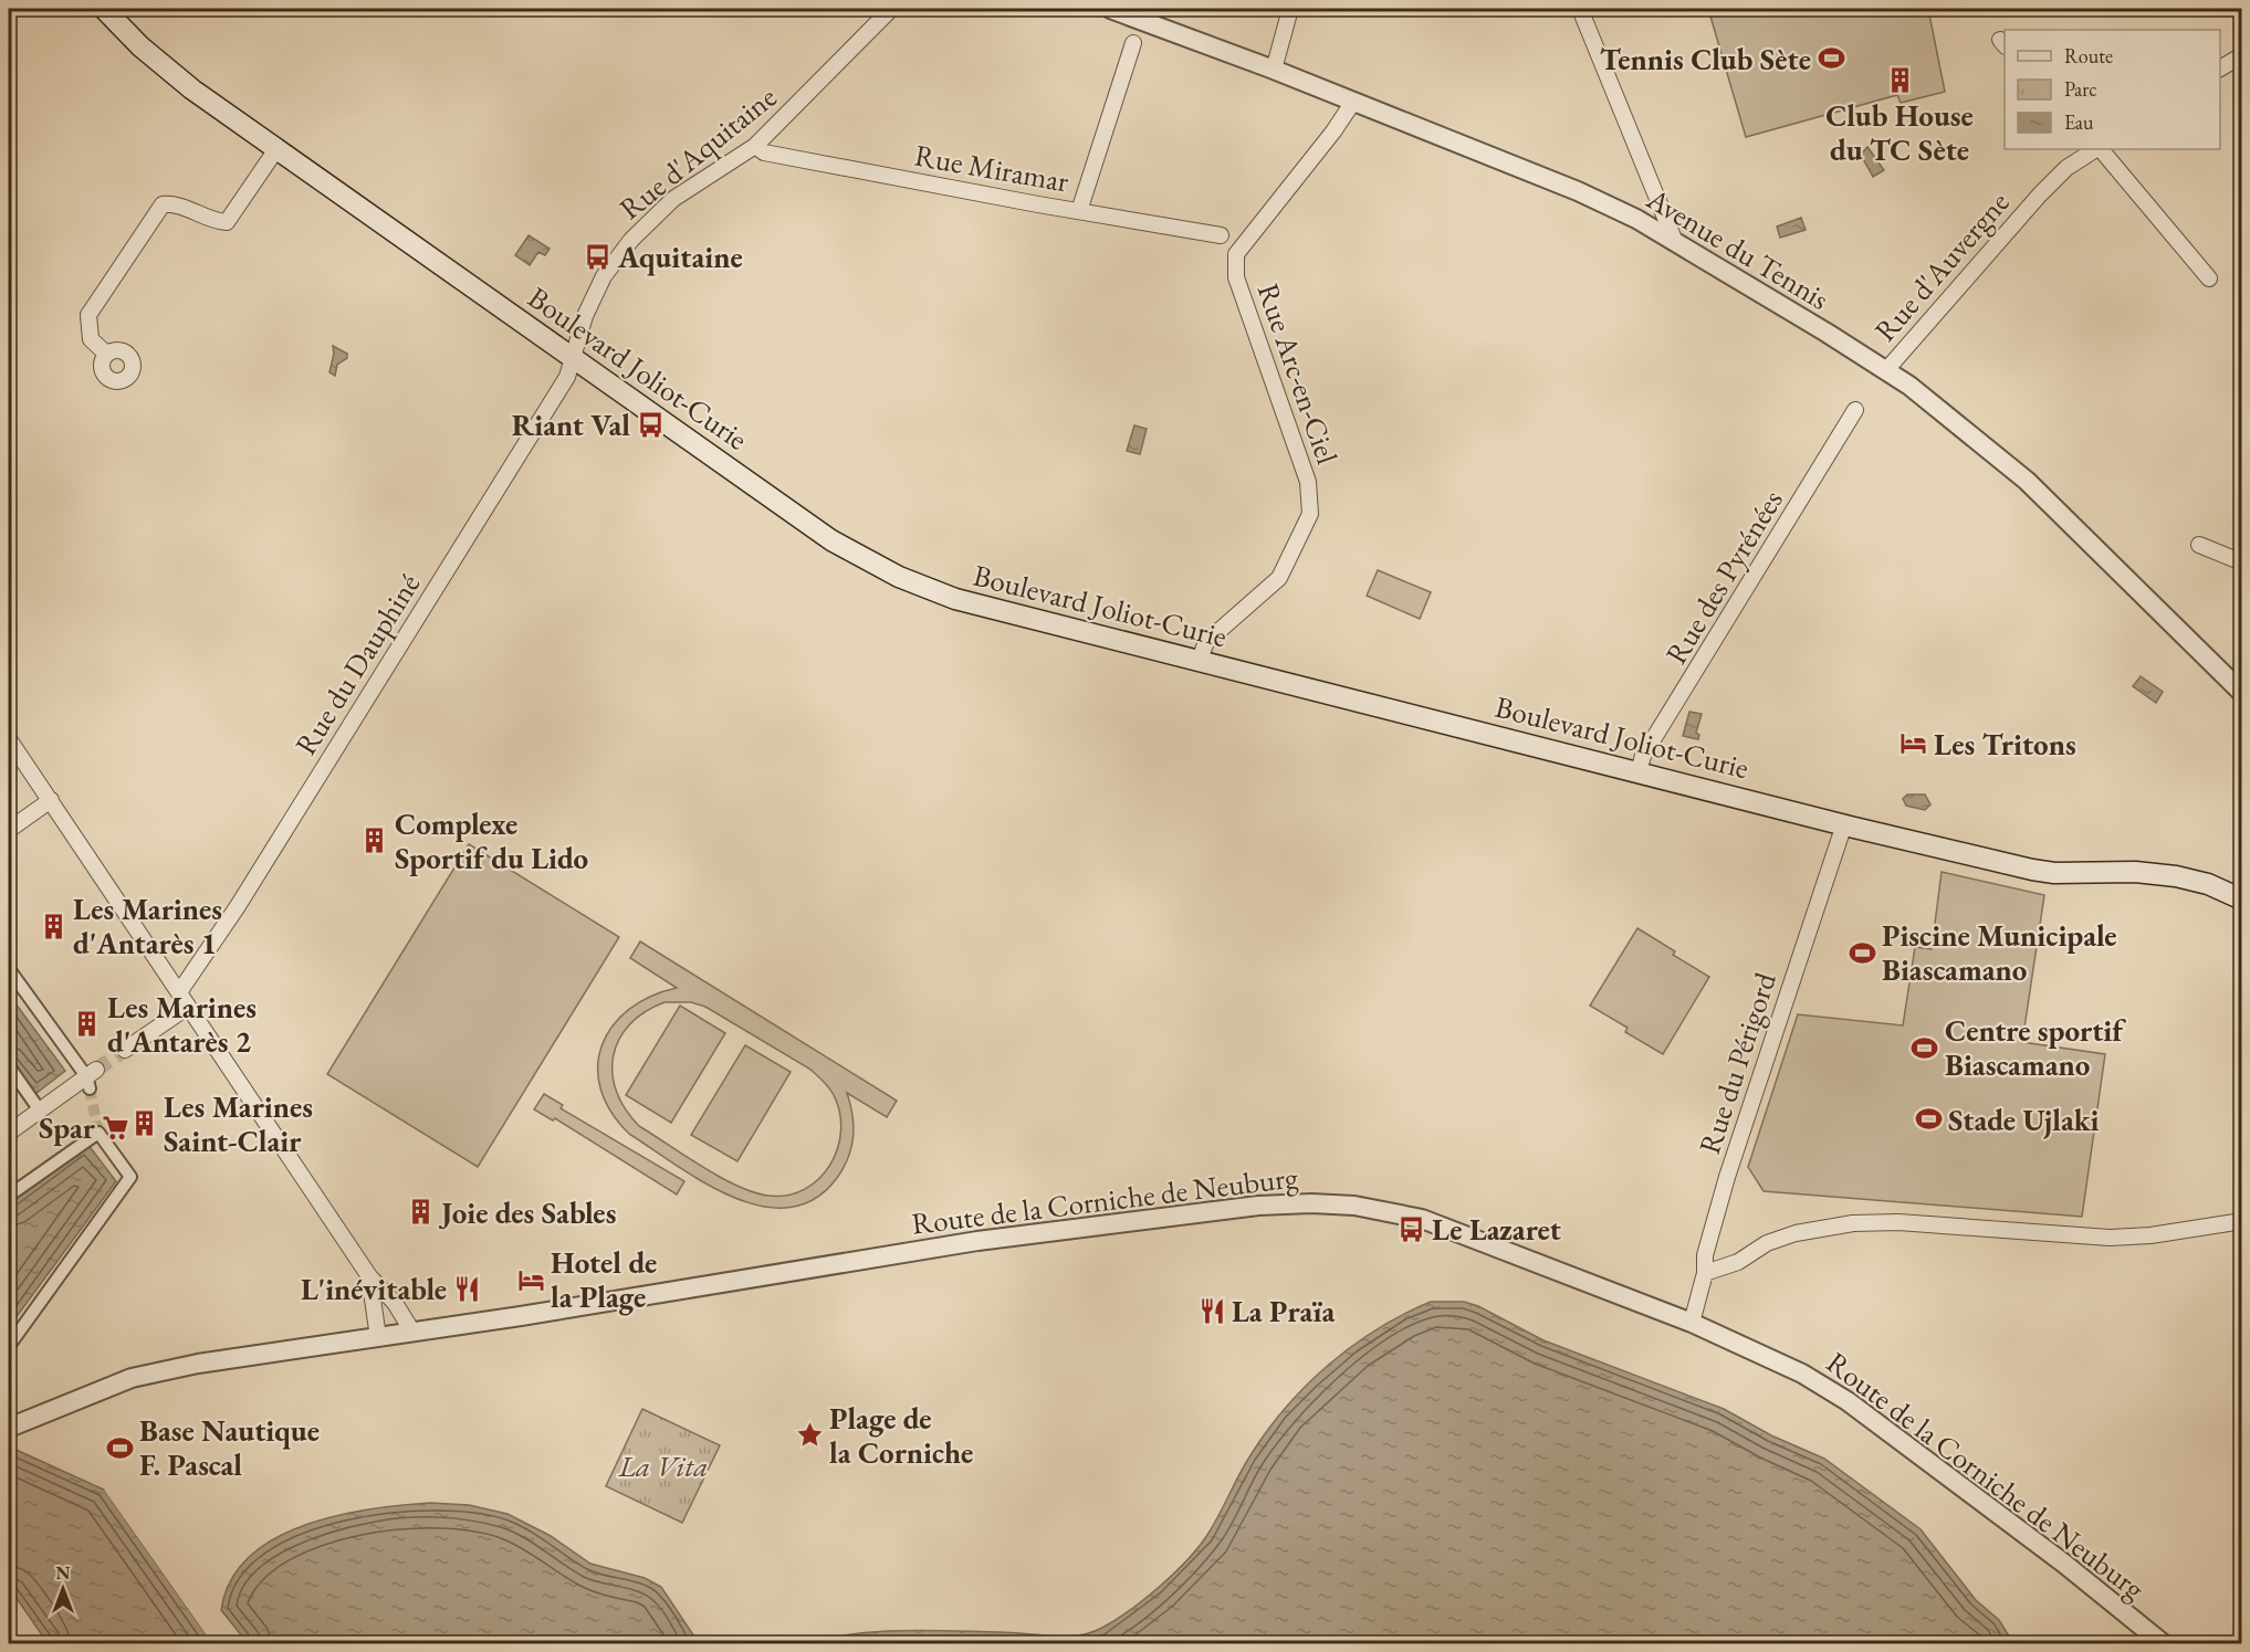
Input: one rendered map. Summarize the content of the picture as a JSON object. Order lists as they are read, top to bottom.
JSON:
{
  "streets": {
    "main road": ["Boulevard Joliot-Curie"],
    "street": [
      "Rue d'Aquitaine",
      "Rue Miramar",
      "Avenue du Tennis",
      "Rue d'Auvergne",
      "Rue Arc-en-Ciel",
      "Rue des Pyrénées",
      "Rue du Dauphiné",
      "Rue du Périgord",
      "Route de la Corniche de Neuburg"
    ]
  },
  "crossings": [
    ["Rue d'Aquitaine", "Rue Miramar"],
    ["Rue d'Aquitaine", "Boulevard Joliot-Curie"],
    ["Rue d'Aquitaine", "Rue du Dauphiné"],
    ["Avenue du Tennis", "Rue d'Auvergne"],
    ["Avenue du Tennis", "Rue Arc-en-Ciel"],
    ["Boulevard Joliot-Curie", "Rue Arc-en-Ciel"],
    ["Boulevard Joliot-Curie", "Rue des Pyrénées"],
    ["Boulevard Joliot-Curie", "Rue du Dauphiné"],
    ["Boulevard Joliot-Curie", "Rue du Périgord"],
    ["Rue du Périgord", "Route de la Corniche de Neuburg"]
  ],
  "parks": ["La Vita"],
  "places": {
    "sports": [
      "Tennis Club Sète",
      "Piscine Municipale Biascamano",
      "Centre sportif Biascamano",
      "Stade Ujlaki",
      "Base Nautique F. Pascal"
    ],
    "building": [
      "Club House du TC Sète",
      "Complexe Sportif du Lido",
      "Les Marines d'Antarès 1",
      "Les Marines d'Antarès 2",
      "Les Marines Saint-Clair",
      "Joie des Sables"
    ],
    "bus stop": ["Aquitaine", "Riant Val", "Le Lazaret"],
    "hotel": ["Les Tritons", "Hotel de la Plage"],
    "supermarket": ["Spar"],
    "restaurant": ["L'inévitable", "La Praïa"],
    "place": ["Plage de la Corniche"]
  },
  "legend": ["Route", "Parc", "Eau"],
  "north": "top"
}
